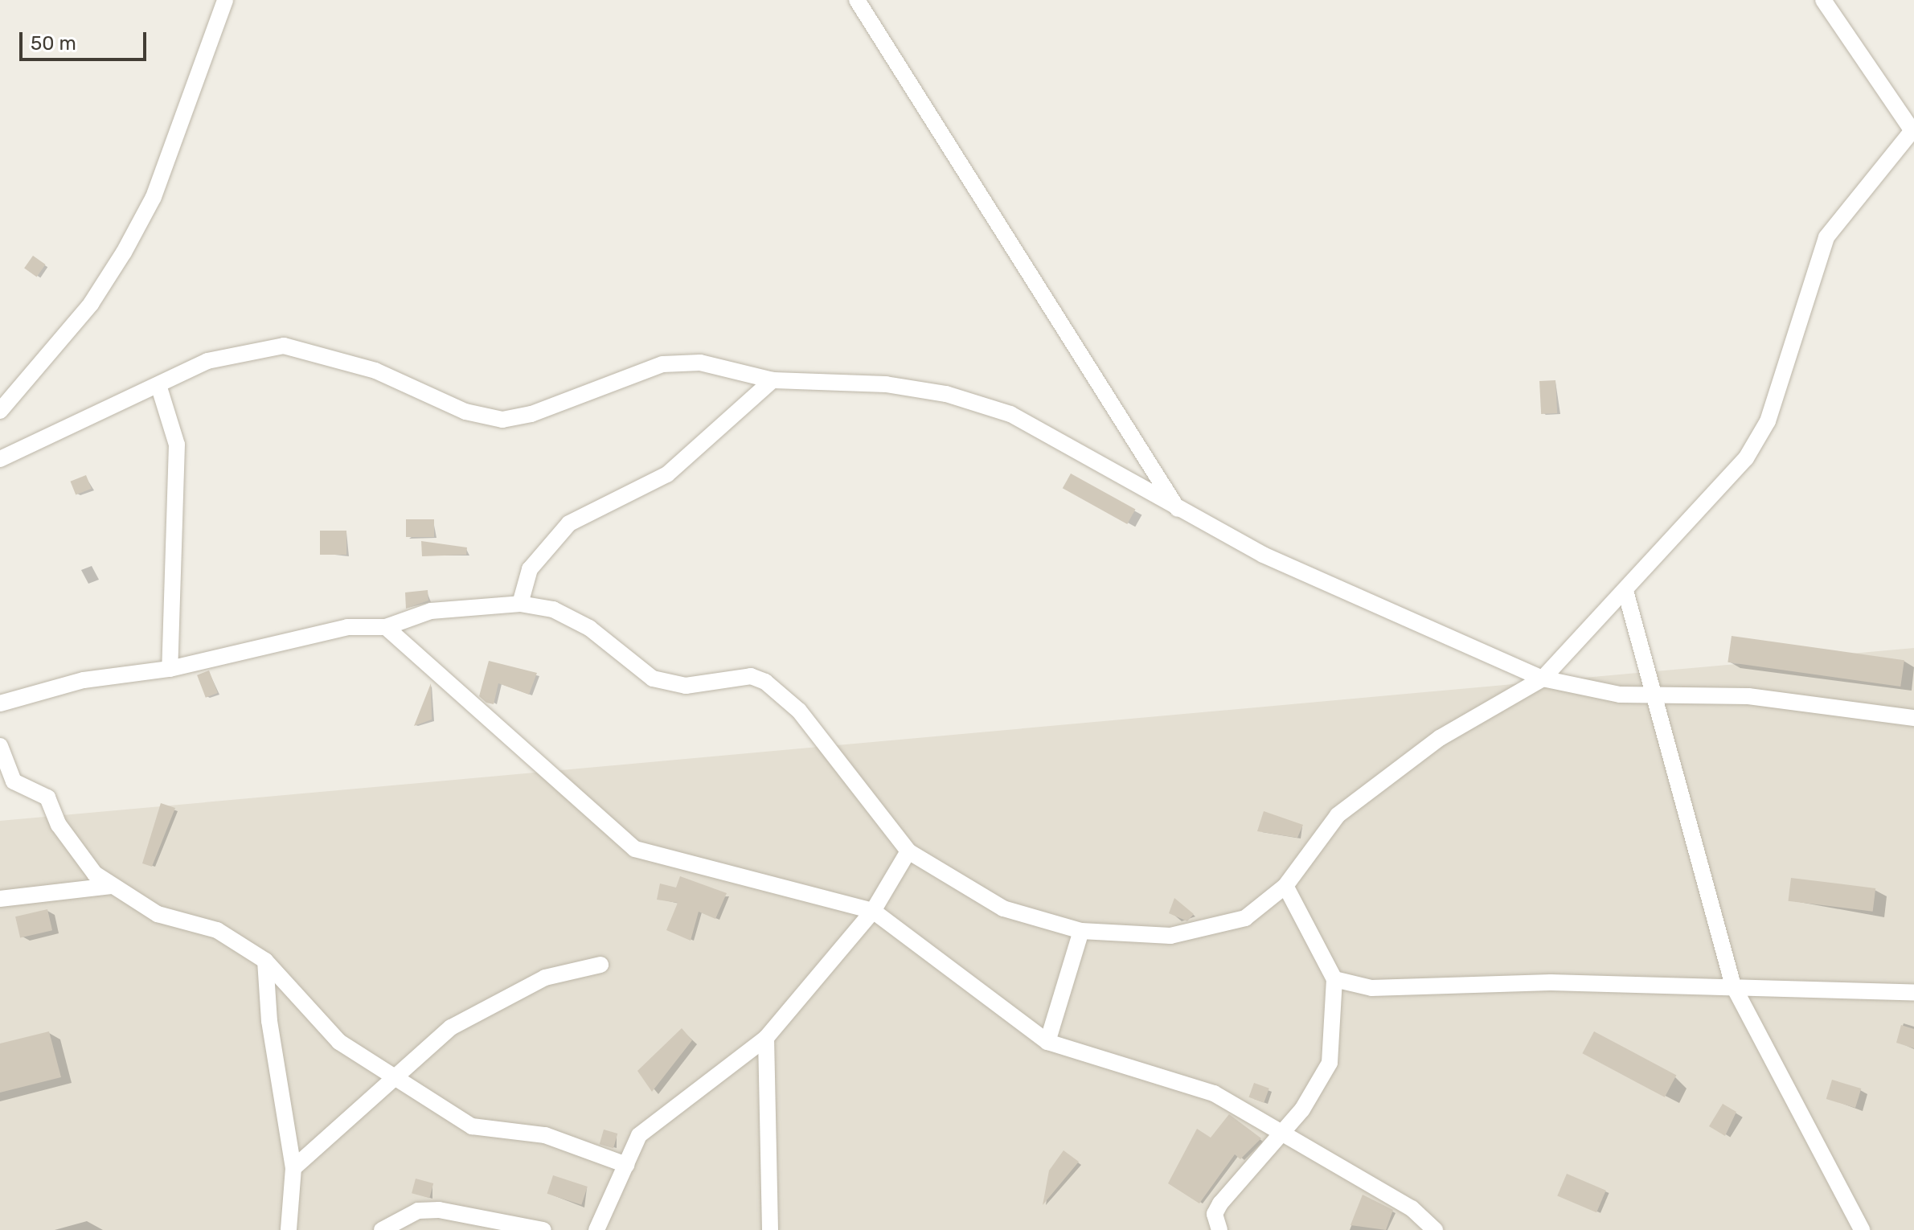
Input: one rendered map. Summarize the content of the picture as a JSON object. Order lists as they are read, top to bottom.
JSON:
{
  "scale_bar": "50 m"
}
